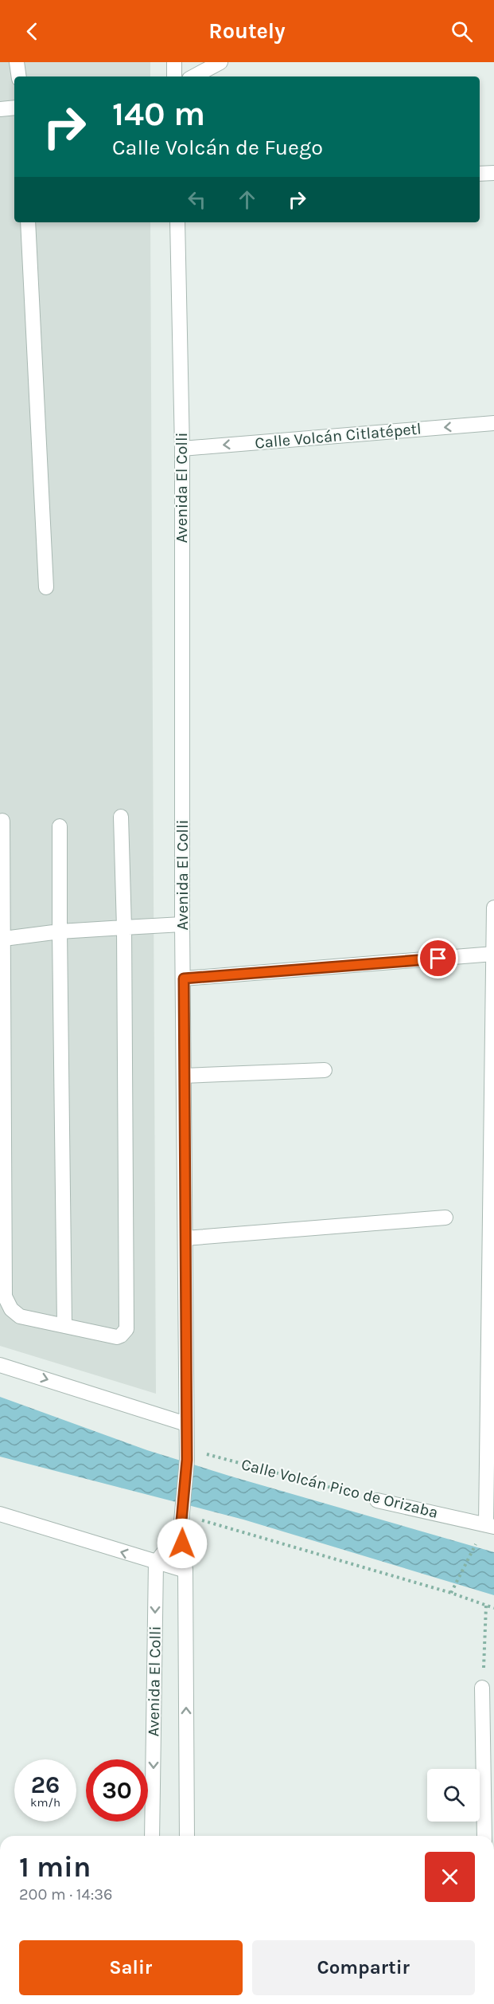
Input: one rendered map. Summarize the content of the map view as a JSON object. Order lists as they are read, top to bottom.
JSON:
{
  "streets": {
    "street": ["Calle Volcán Citlatépetl", "Avenida El Colli", "Calle Volcán Pico de Orizaba"]
  },
  "crossings": [
    ["Calle Volcán Citlatépetl", "Avenida El Colli"],
    ["Avenida El Colli", "Calle Volcán Pico de Orizaba"]
  ],
  "one_way": ["Calle Volcán Citlatépetl"],
  "page": {
    "header": "Routely",
    "turn": ["140 m", "Calle Volcán de Fuego"],
    "speed": "26 km/h",
    "limit": "30",
    "heading": ["1 min", "200 m · 14:36"],
    "buttons": ["Salir", "Compartir"]
  }
}
